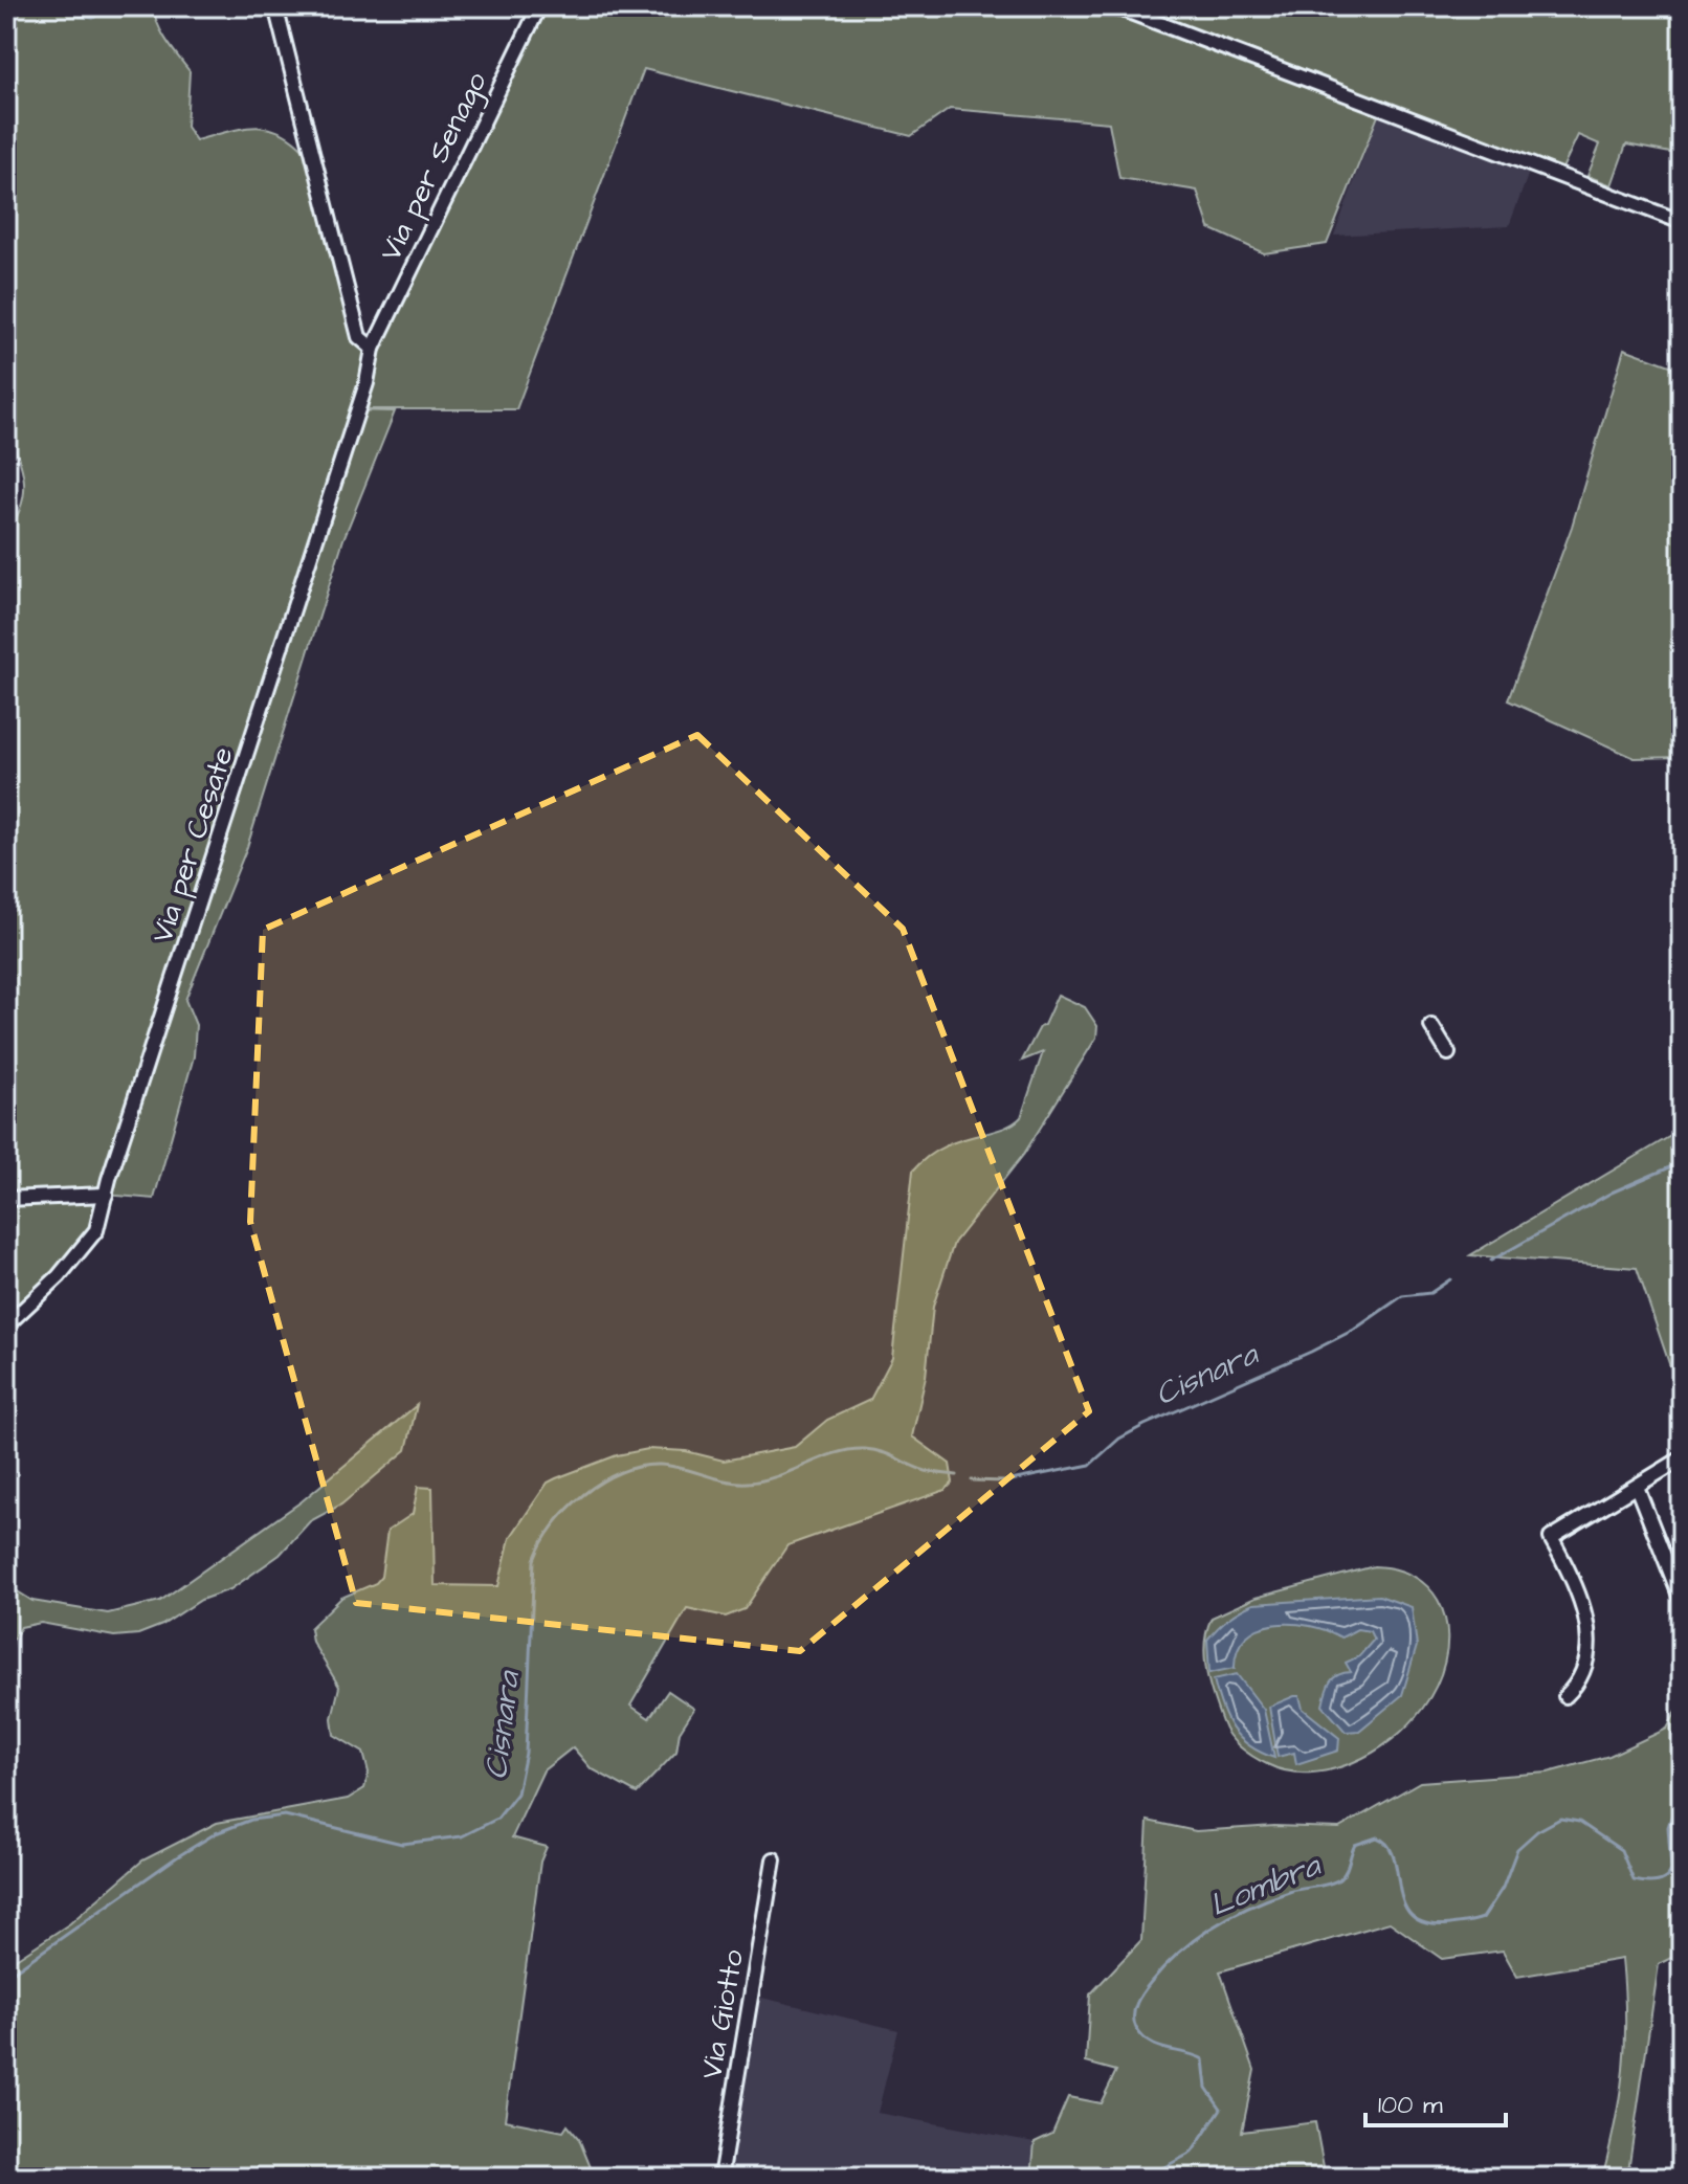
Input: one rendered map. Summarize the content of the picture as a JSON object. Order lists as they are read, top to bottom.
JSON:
{
  "streets": {
    "street": ["Via per Senago", "Via per Cesate", "Via Giotto"]
  },
  "crossings": [
    ["Via per Senago", "Via per Cesate"]
  ],
  "water": ["Cisnara", "Lombra"],
  "scale_bar": "100 m"
}
